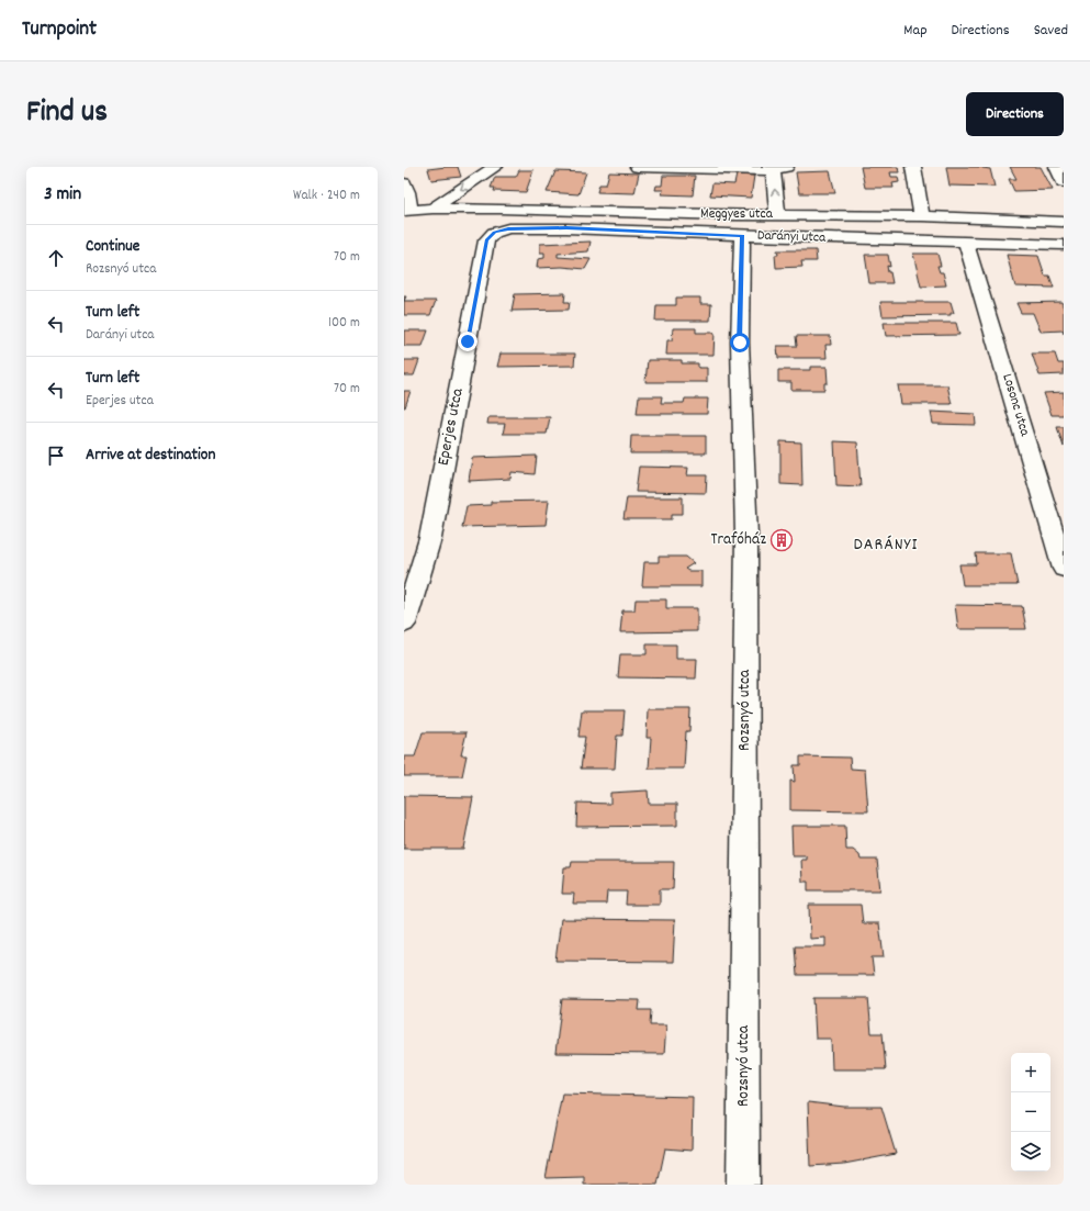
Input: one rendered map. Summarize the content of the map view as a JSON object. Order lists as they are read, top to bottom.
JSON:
{
  "streets": {
    "street": [
      "Meggyes utca",
      "Darányi utca",
      "Losonc utca",
      "Eperjes utca",
      "Rozsnyó utca"
    ]
  },
  "crossings": [
    ["Meggyes utca", "Rozsnyó utca"],
    ["Darányi utca", "Losonc utca"],
    ["Darányi utca", "Eperjes utca"],
    ["Darányi utca", "Rozsnyó utca"]
  ],
  "districts": ["DARÁNYI"],
  "places": {
    "building": ["Trafóház"]
  },
  "page": {
    "header": "Turnpoint",
    "nav": ["Map", "Directions", "Saved"],
    "title": "Find us",
    "buttons": "Directions",
    "heading": ["3 min", "Walk · 240 m"],
    "list": [
      ["Continue", "Rozsnyó utca", "70 m"],
      ["Turn left", "Darányi utca", "100 m"],
      ["Turn left", "Eperjes utca", "70 m"],
      "Arrive at destination"
    ],
    "map_buttons": ["+", "−"]
  }
}
